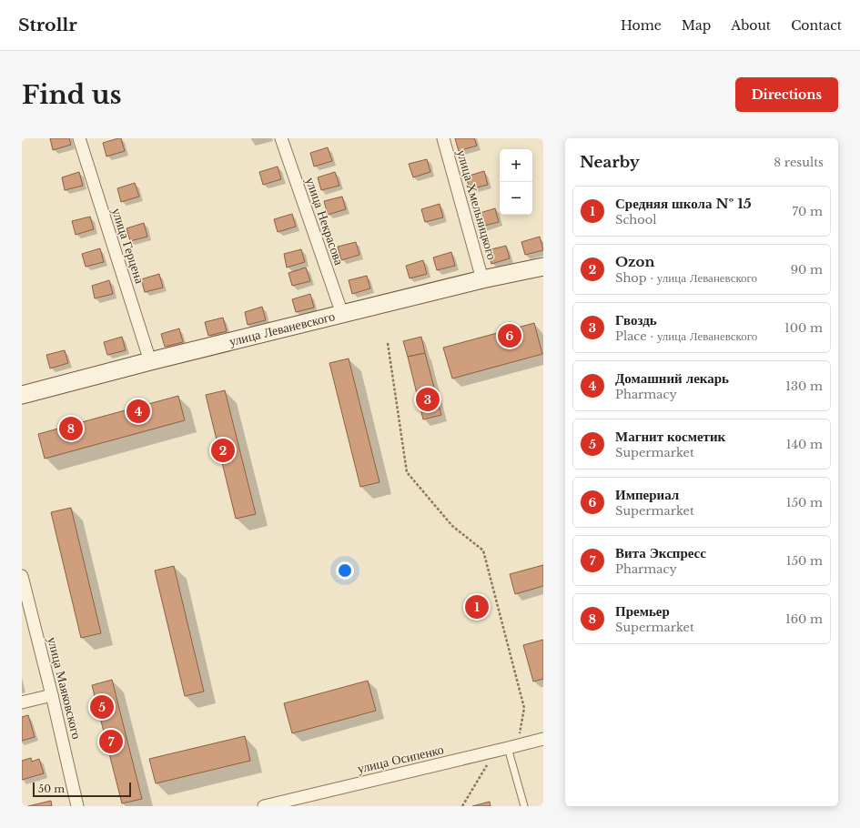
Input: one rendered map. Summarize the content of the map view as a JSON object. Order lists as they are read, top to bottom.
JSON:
{
  "streets": {
    "street": [
      "улица Хмельницкого",
      "улица Некрасова",
      "улица Герцена",
      "улица Леваневского",
      "улица Маяковского",
      "улица Осипенко"
    ]
  },
  "crossings": [
    ["улица Хмельницкого", "улица Леваневского"],
    ["улица Некрасова", "улица Леваневского"],
    ["улица Герцена", "улица Леваневского"]
  ],
  "scale_bar": "50 m",
  "page": {
    "header": "Strollr",
    "nav": [
      "Home",
      "Map",
      "About",
      "Contact"
    ],
    "buttons": "Directions",
    "title": "Find us",
    "heading": ["Nearby", "8 results"],
    "map_buttons": ["+", "−"],
    "list": [
      {
        "mark": "1",
        "name": "Средняя школа № 15",
        "note": "School",
        "value": "70 m"
      },
      {
        "mark": "2",
        "name": "Ozon",
        "note": "Shop · улица Леваневского",
        "value": "90 m"
      },
      {
        "mark": "3",
        "name": "Гвоздь",
        "note": "Place · улица Леваневского",
        "value": "100 m"
      },
      {
        "mark": "4",
        "name": "Домашний лекарь",
        "note": "Pharmacy",
        "value": "130 m"
      },
      {
        "mark": "5",
        "name": "Магнит косметик",
        "note": "Supermarket",
        "value": "140 m"
      },
      {
        "mark": "6",
        "name": "Империал",
        "note": "Supermarket",
        "value": "150 m"
      },
      {
        "mark": "7",
        "name": "Вита Экспресс",
        "note": "Pharmacy",
        "value": "150 m"
      },
      {
        "mark": "8",
        "name": "Премьер",
        "note": "Supermarket",
        "value": "160 m"
      }
    ],
    "pins": [
      "6",
      "3",
      "4",
      "8",
      "2",
      "1",
      "5",
      "7"
    ],
    "scale": "50 m"
  }
}
